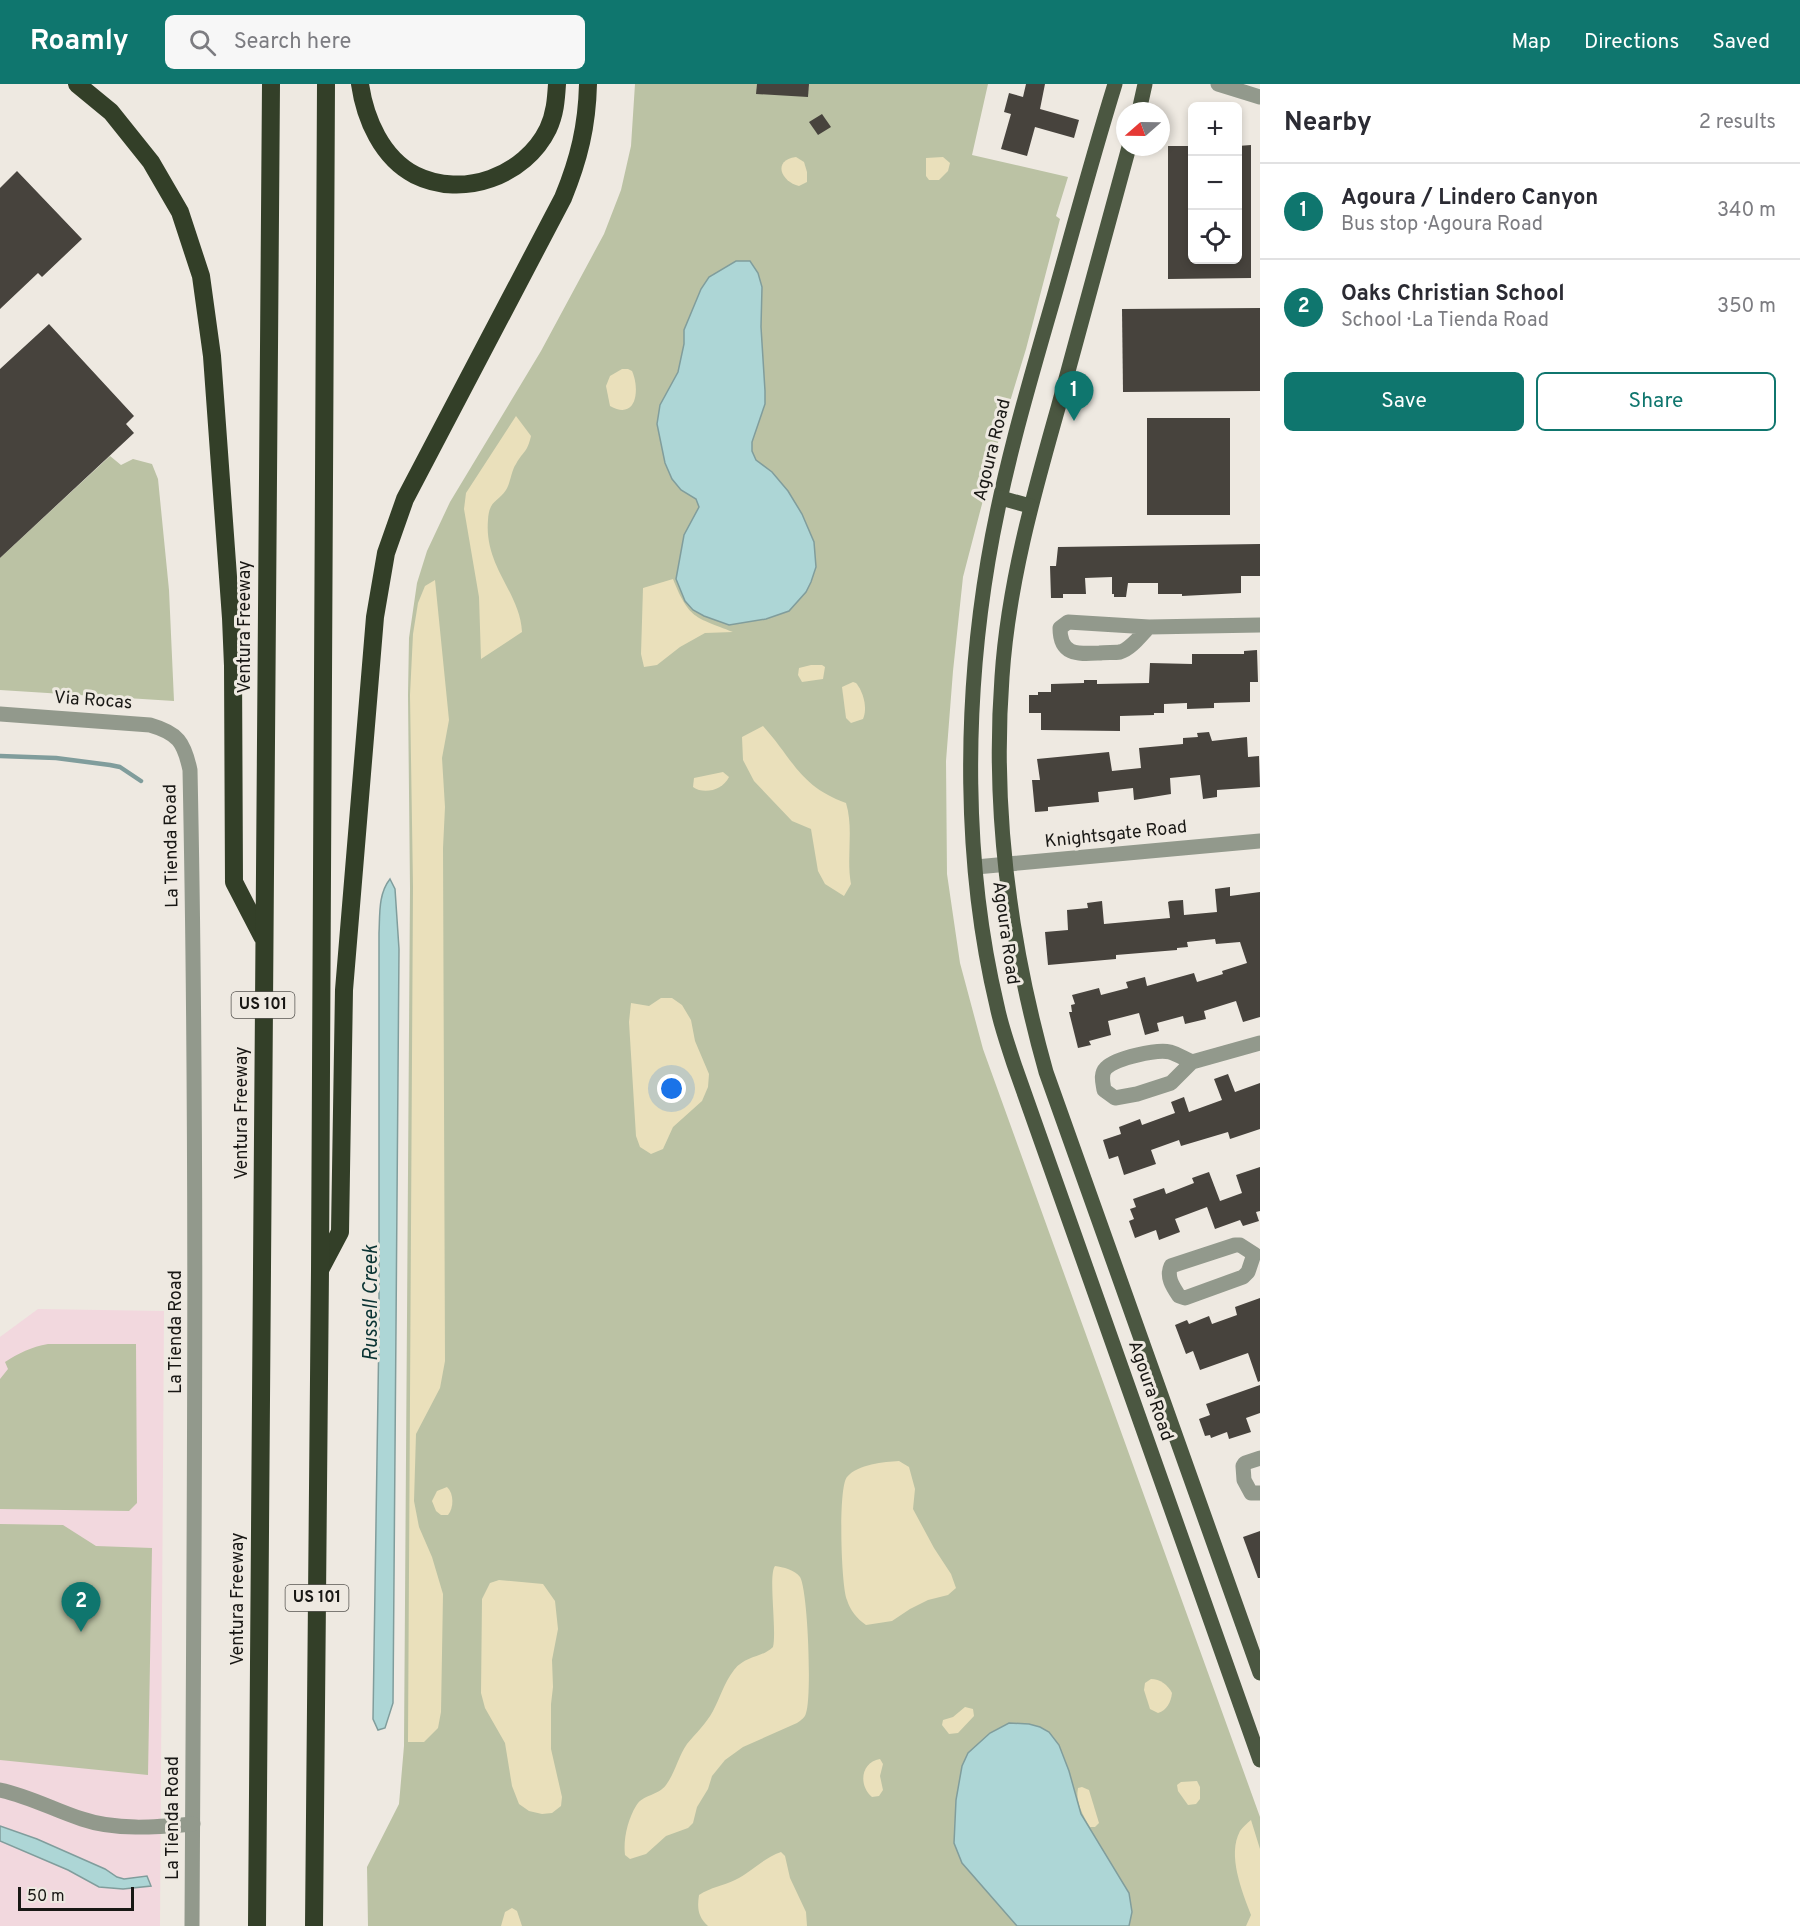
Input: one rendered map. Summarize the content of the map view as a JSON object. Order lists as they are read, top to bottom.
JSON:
{
  "streets": {
    "highway": ["Ventura Freeway", "US 101"],
    "main road": ["Agoura Road"],
    "street": ["Via Rocas", "Knightsgate Road", "La Tienda Road"]
  },
  "crossings": [
    ["Agoura Road", "Knightsgate Road"],
    ["Via Rocas", "La Tienda Road"]
  ],
  "water": ["Russell Creek"],
  "scale_bar": "50 m",
  "north": "left",
  "page": {
    "header": "Roamly",
    "search": "Search here",
    "nav": ["Map", "Directions", "Saved"],
    "heading": ["Nearby", "2 results"],
    "map_buttons": ["+", "−"],
    "list": [
      {
        "mark": "1",
        "name": "Agoura / Lindero Canyon",
        "note": "Bus stop · Agoura Road",
        "value": "340 m"
      },
      {
        "mark": "2",
        "name": "Oaks Christian School",
        "note": "School · La Tienda Road",
        "value": "350 m"
      }
    ],
    "buttons": ["Save", "Share"],
    "pins": ["1", "2"],
    "scale": "50 m"
  }
}
